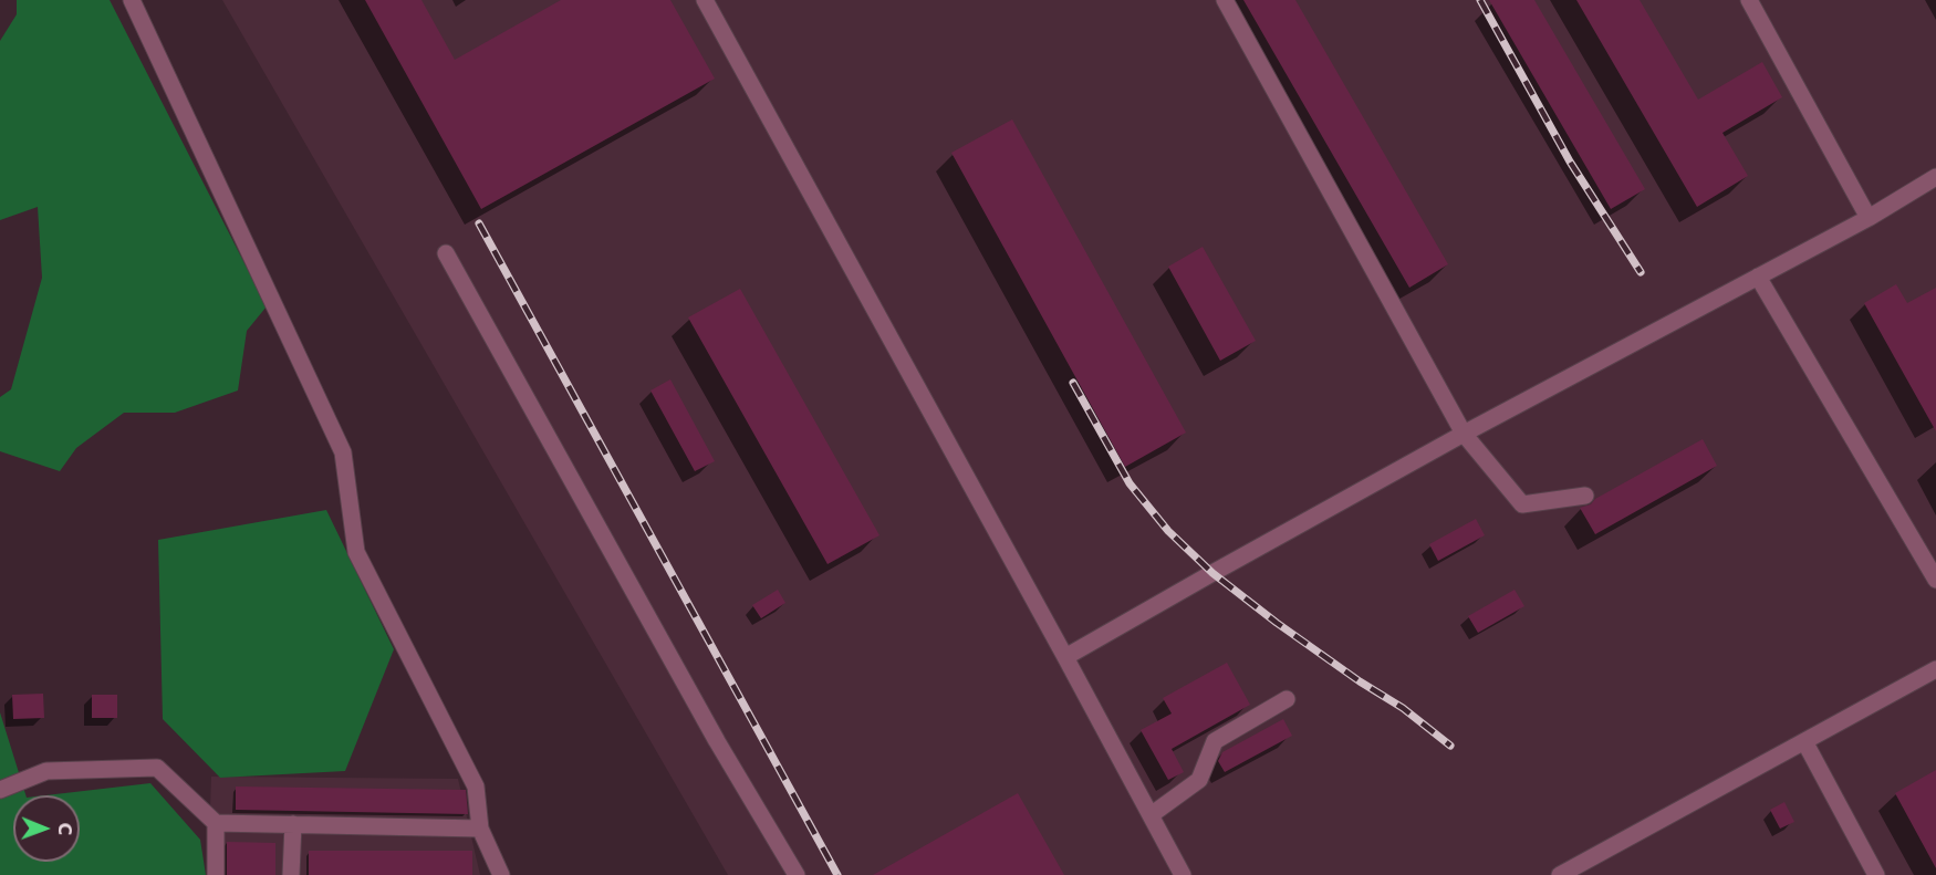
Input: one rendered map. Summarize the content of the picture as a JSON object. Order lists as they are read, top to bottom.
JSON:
{
  "north": "right"
}
